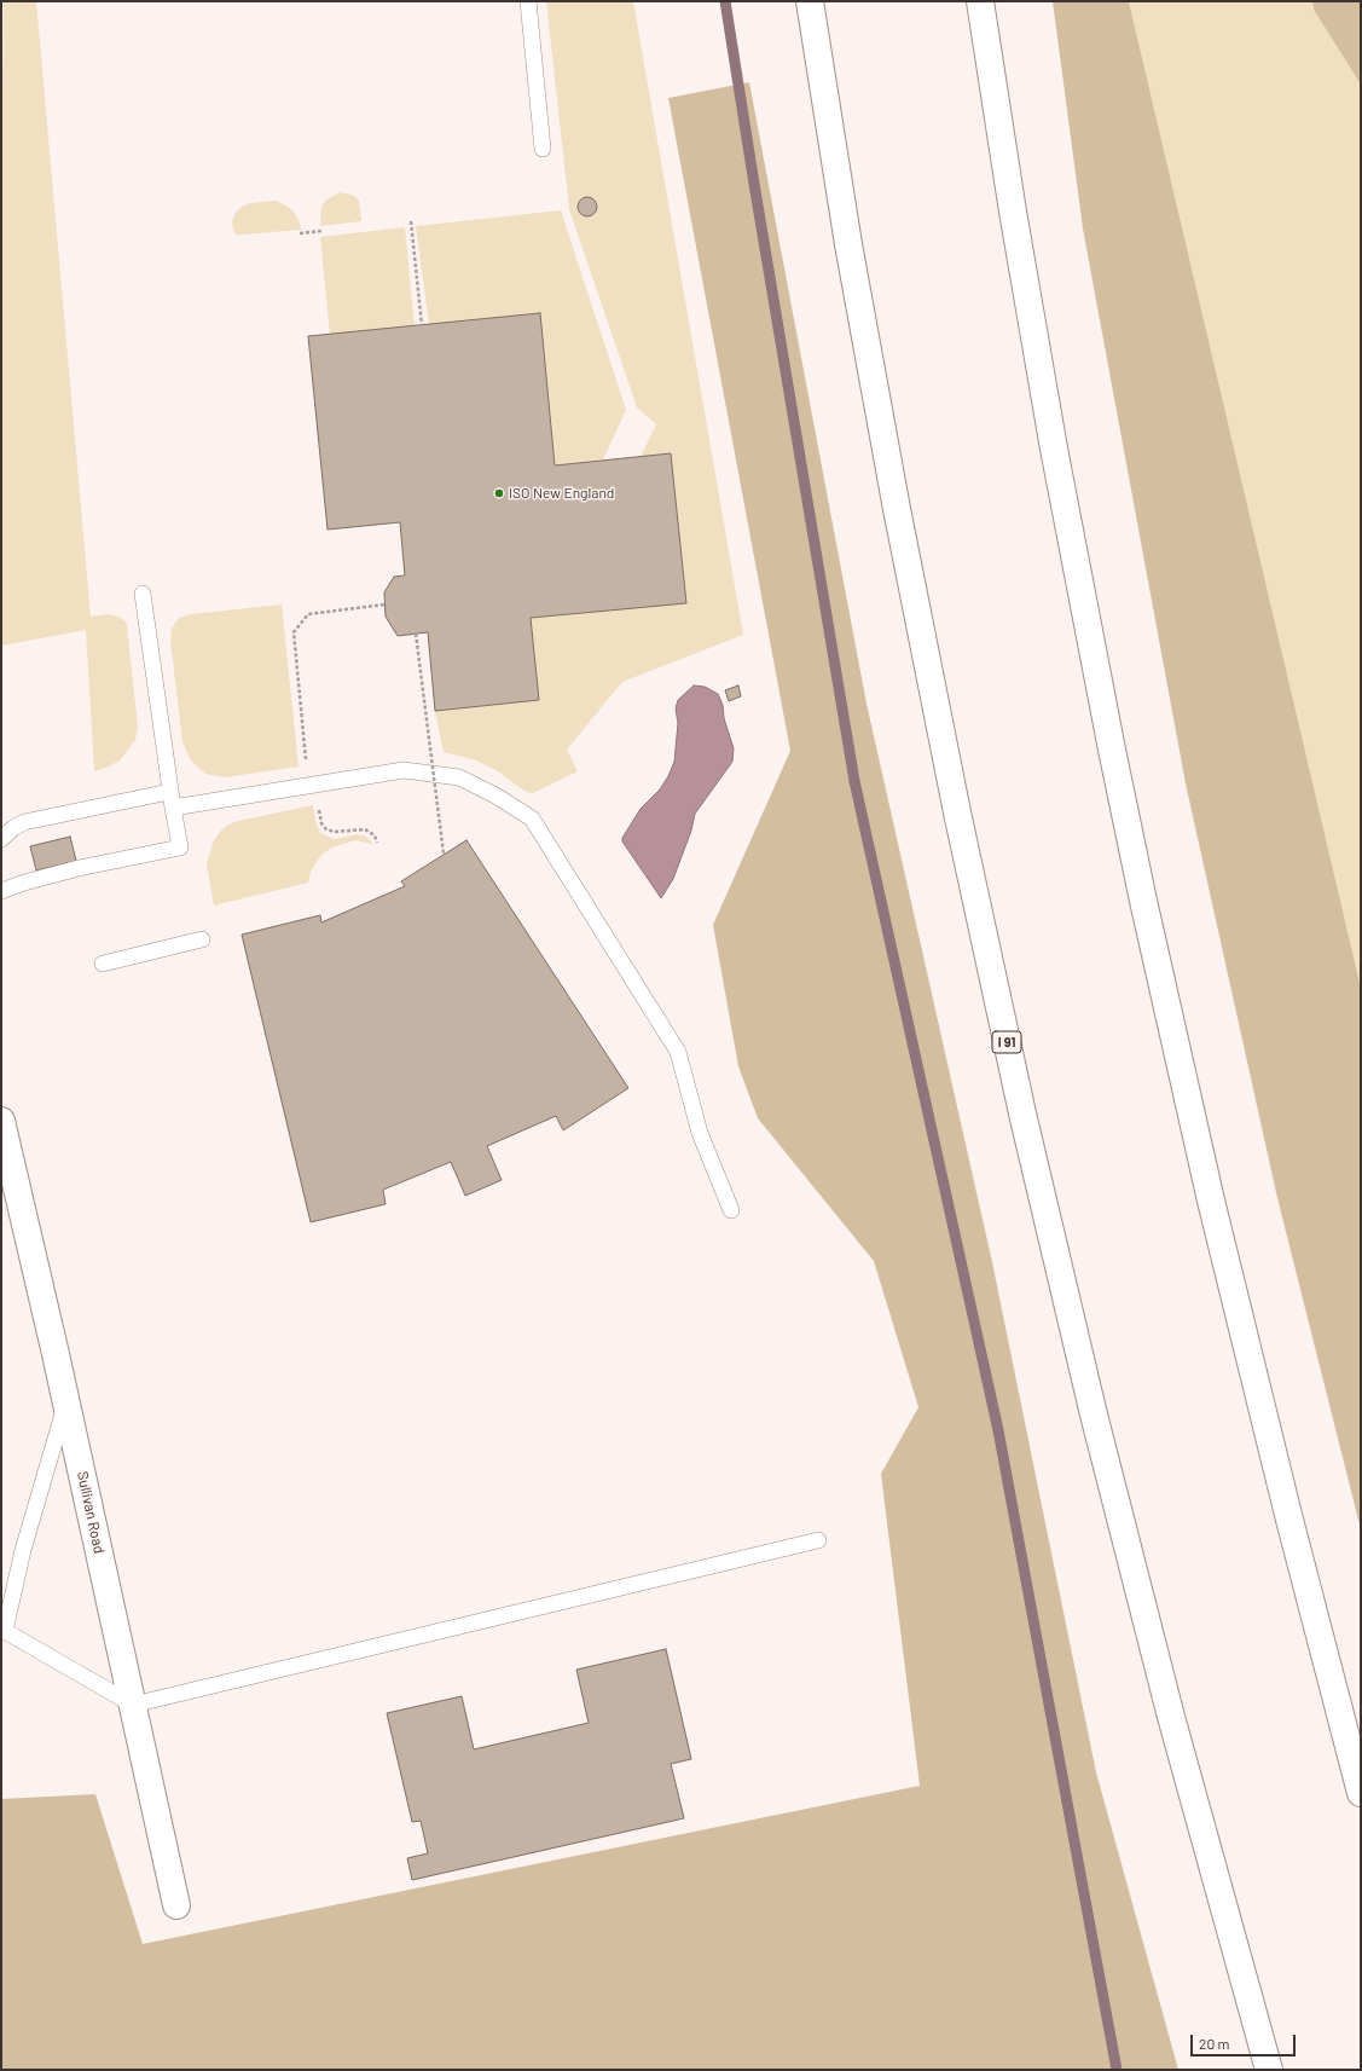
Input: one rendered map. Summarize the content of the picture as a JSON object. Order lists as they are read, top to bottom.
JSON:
{
  "streets": {
    "main road": ["I 91", "Sullivan Road"]
  },
  "places": ["ISO New England"],
  "scale_bar": "20 m"
}
